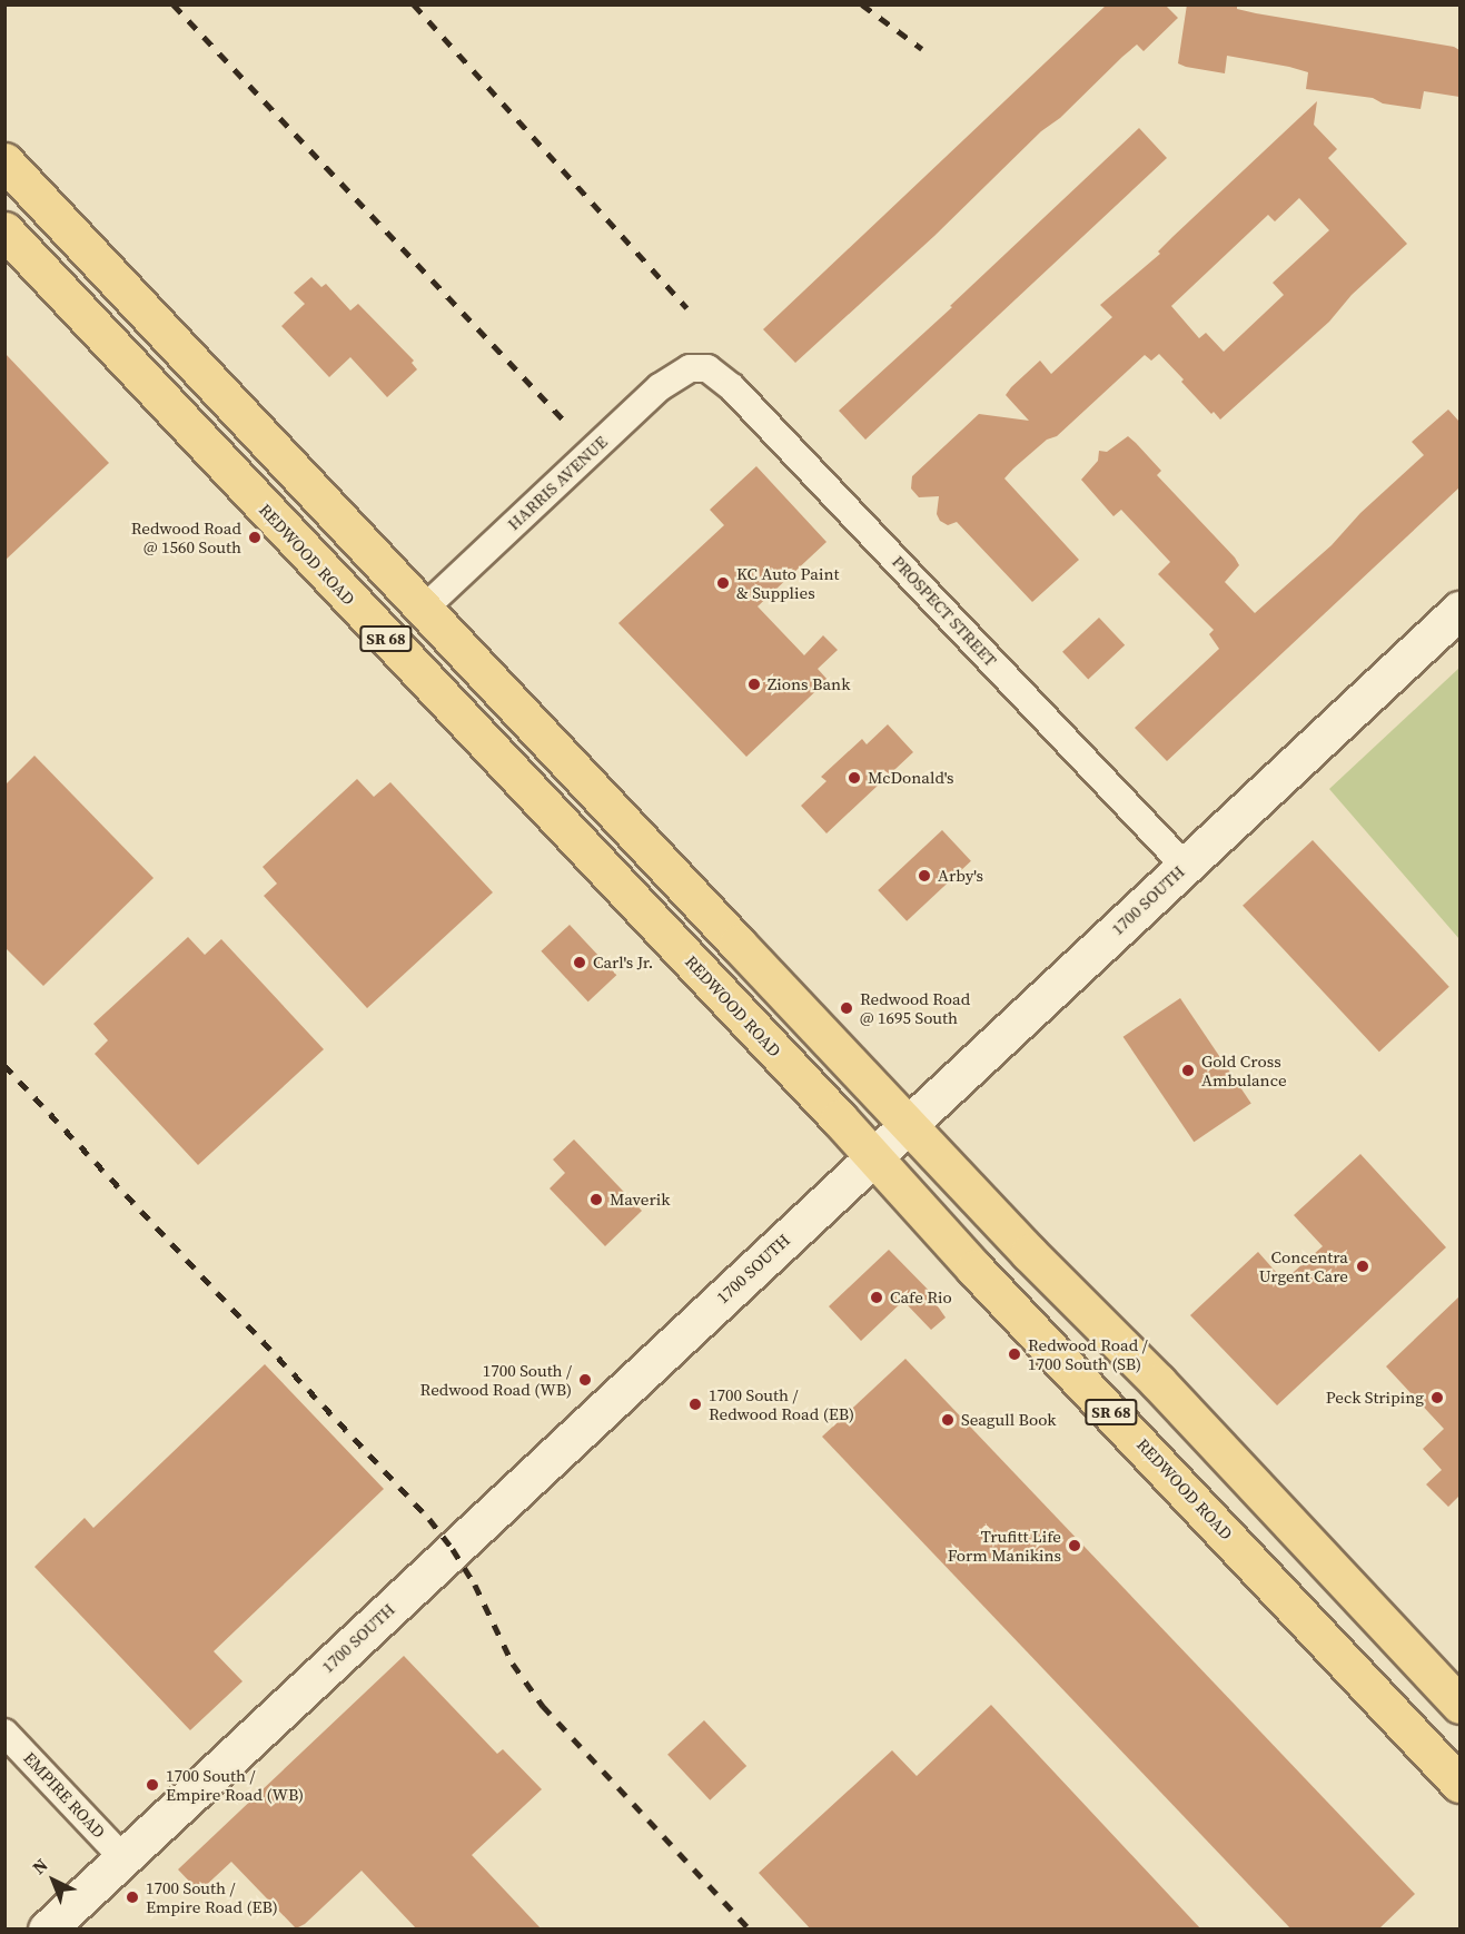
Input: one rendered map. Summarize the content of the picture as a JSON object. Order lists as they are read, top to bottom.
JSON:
{
  "streets": {
    "main road": ["REDWOOD ROAD", "SR 68"],
    "street": [
      "HARRIS AVENUE",
      "PROSPECT STREET",
      "1700 SOUTH",
      "EMPIRE ROAD"
    ]
  },
  "crossings": [
    ["HARRIS AVENUE", "PROSPECT STREET"],
    ["HARRIS AVENUE", "SR 68"],
    ["REDWOOD ROAD", "1700 SOUTH"],
    ["PROSPECT STREET", "1700 SOUTH"],
    ["SR 68", "1700 SOUTH"],
    ["1700 SOUTH", "EMPIRE ROAD"]
  ],
  "places": [
    "Redwood Road @ 1560 South",
    "KC Auto Paint & Supplies",
    "Zions Bank",
    "McDonald's",
    "Arby's",
    "Carl's Jr.",
    "Redwood Road @ 1695 South",
    "Gold Cross Ambulance",
    "Maverik",
    "Concentra Urgent Care",
    "Cafe Rio",
    "Redwood Road / 1700 South (SB)",
    "1700 South / Redwood Road (WB)",
    "Peck Striping",
    "1700 South / Redwood Road (EB)",
    "Seagull Book",
    "Trufitt Life Form Manikins",
    "1700 South / Empire Road (WB)",
    "1700 South / Empire Road (EB)"
  ],
  "north": "top left"
}
